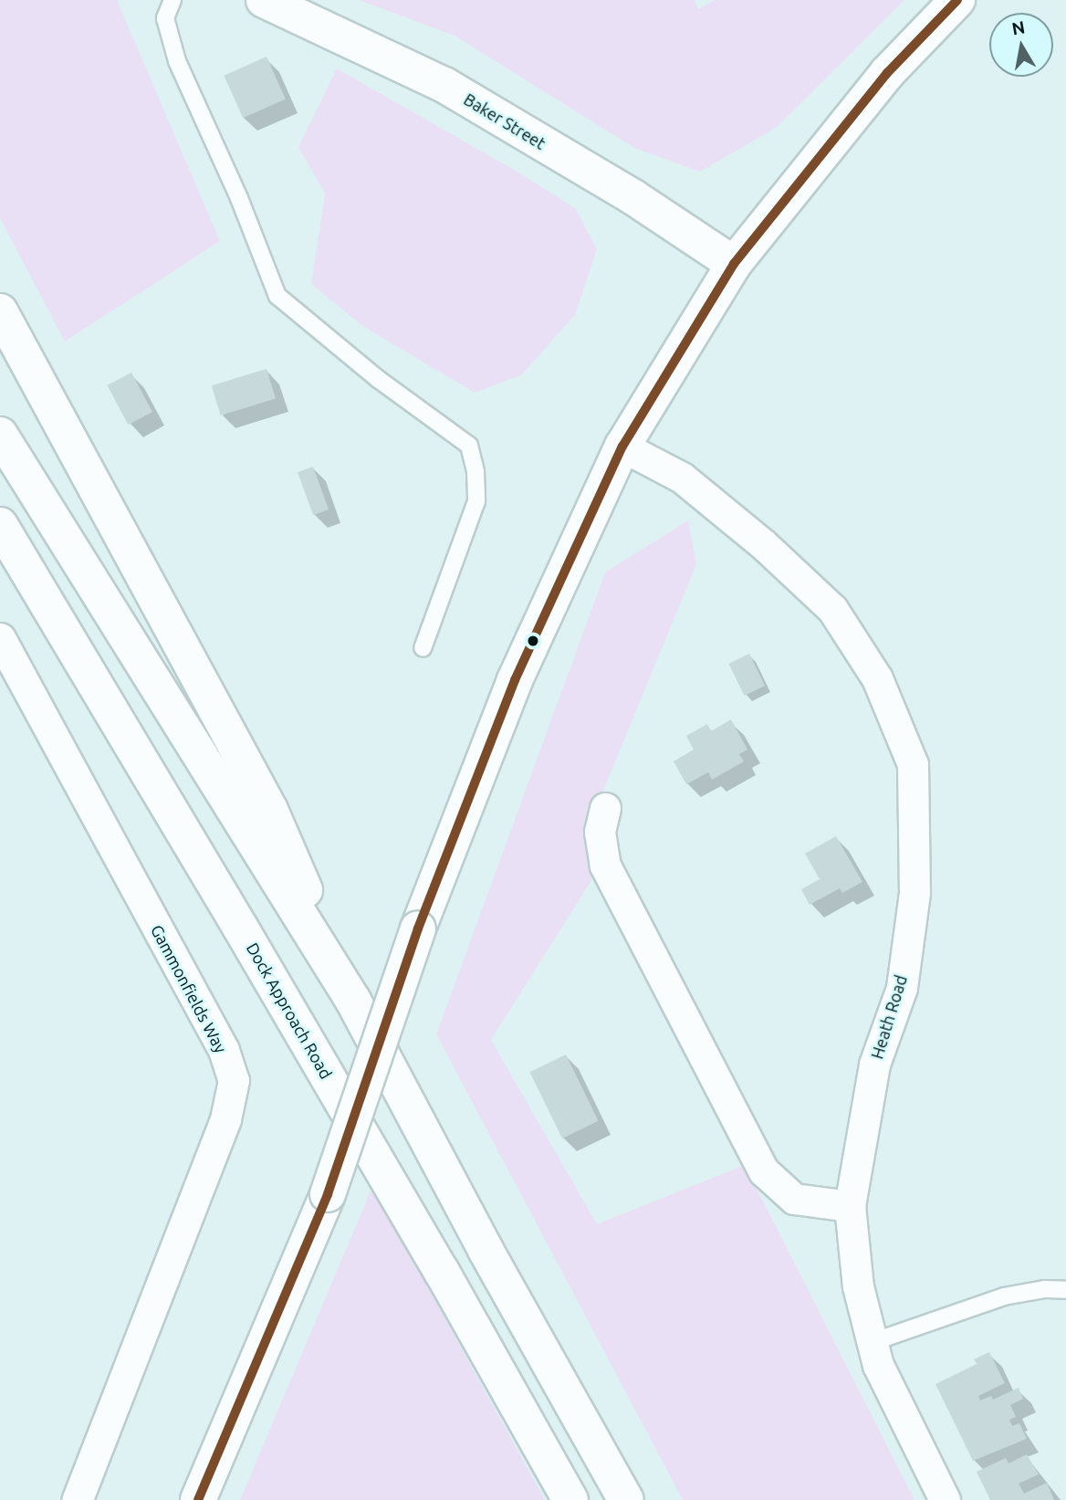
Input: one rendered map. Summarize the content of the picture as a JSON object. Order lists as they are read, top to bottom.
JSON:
{
  "streets": {
    "main road": ["Baker Street", "Dock Approach Road"],
    "street": ["Gammonfields Way", "Heath Road"]
  },
  "north": "top"
}
